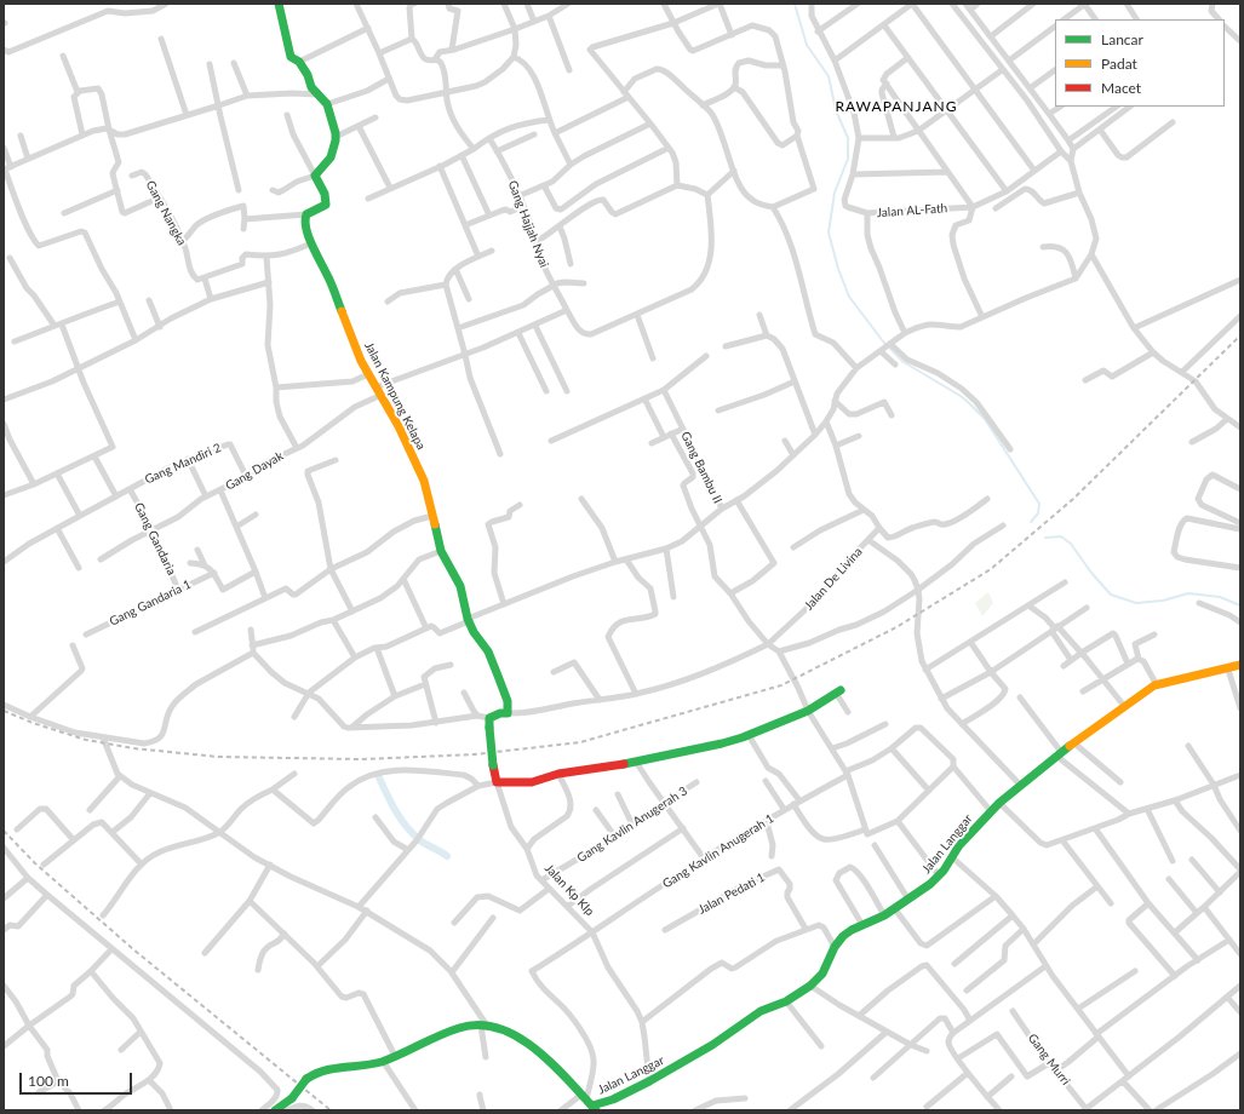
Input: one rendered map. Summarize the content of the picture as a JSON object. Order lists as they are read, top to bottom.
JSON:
{
  "streets": {
    "street": [
      "Jalan AL-Fath",
      "Gang Nangka",
      "Gang Hajjah Nyai",
      "Jalan Kampung Kelapa",
      "Gang Mandiri 2",
      "Gang Bambu II",
      "Gang Dayak",
      "Gang Gandaria",
      "Jalan De Livina",
      "Gang Gandaria 1",
      "Gang Kavlin Anugerah 3",
      "Jalan Langgar",
      "Gang Kavlin Anugerah 1",
      "Jalan Kp Klp",
      "Jalan Pedati 1",
      "Gang Murri"
    ]
  },
  "crossings": [
    ["Gang Hajjah Nyai", "Gang Dayak"],
    ["Jalan Kampung Kelapa", "Gang Dayak"],
    ["Jalan Kampung Kelapa", "Jalan De Livina"],
    ["Gang Mandiri 2", "Gang Dayak"],
    ["Gang Mandiri 2", "Gang Gandaria"],
    ["Gang Dayak", "Gang Gandaria"],
    ["Gang Gandaria", "Gang Gandaria 1"],
    ["Jalan De Livina", "Jalan Langgar"],
    ["Gang Kavlin Anugerah 3", "Jalan Kp Klp"],
    ["Jalan Langgar", "Gang Kavlin Anugerah 1"],
    ["Jalan Langgar", "Jalan Kp Klp"],
    ["Gang Kavlin Anugerah 1", "Jalan Kp Klp"]
  ],
  "districts": ["RAWAPANJANG"],
  "legend": ["Lancar", "Padat", "Macet"],
  "scale_bar": "100 m"
}
